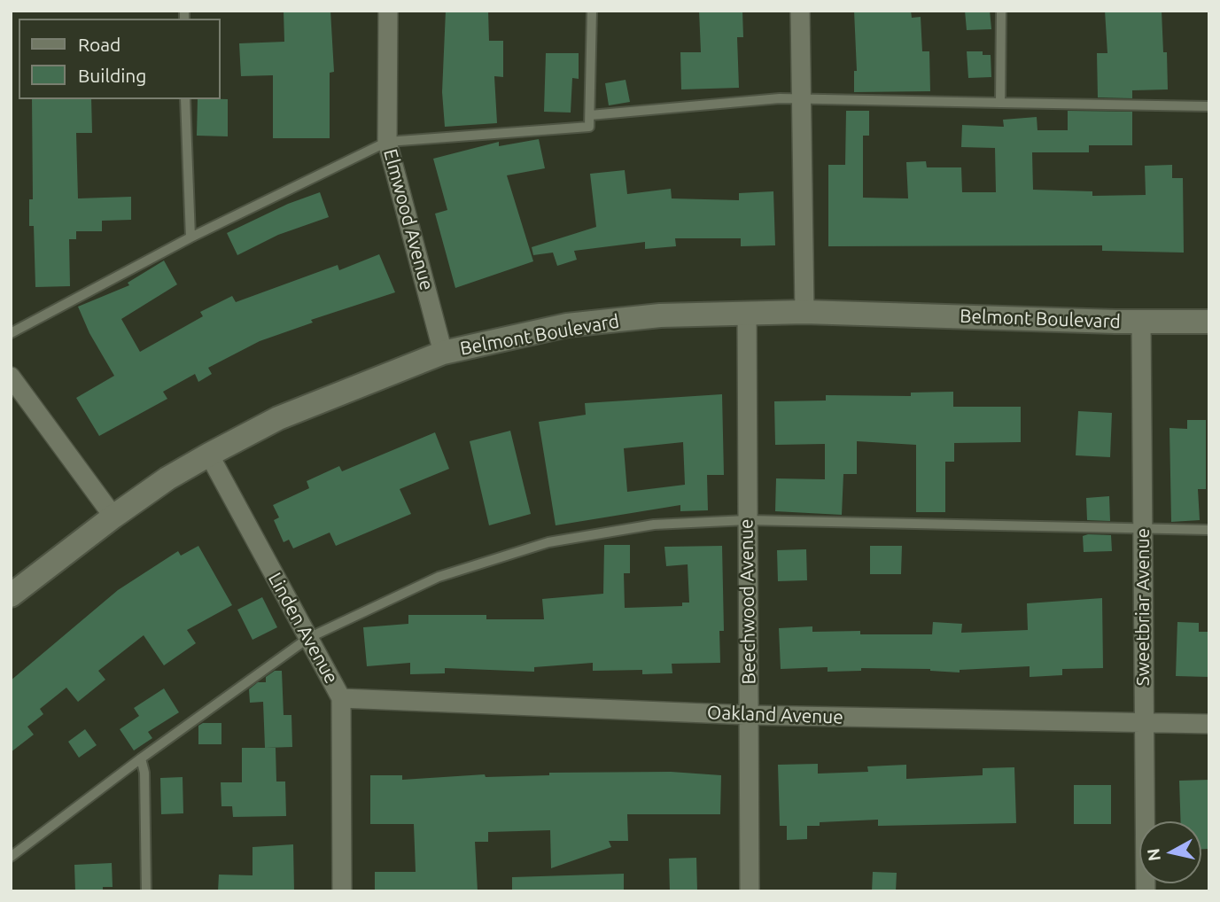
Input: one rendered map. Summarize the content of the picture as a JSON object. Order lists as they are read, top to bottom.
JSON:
{
  "streets": {
    "street": [
      "Elmwood Avenue",
      "Belmont Boulevard",
      "Beechwood Avenue",
      "Sweetbriar Avenue",
      "Linden Avenue",
      "Oakland Avenue"
    ]
  },
  "crossings": [
    ["Elmwood Avenue", "Belmont Boulevard"],
    ["Belmont Boulevard", "Beechwood Avenue"],
    ["Belmont Boulevard", "Sweetbriar Avenue"],
    ["Belmont Boulevard", "Linden Avenue"],
    ["Beechwood Avenue", "Oakland Avenue"],
    ["Sweetbriar Avenue", "Oakland Avenue"],
    ["Linden Avenue", "Oakland Avenue"]
  ],
  "legend": ["Road", "Building"],
  "north": "left"
}
